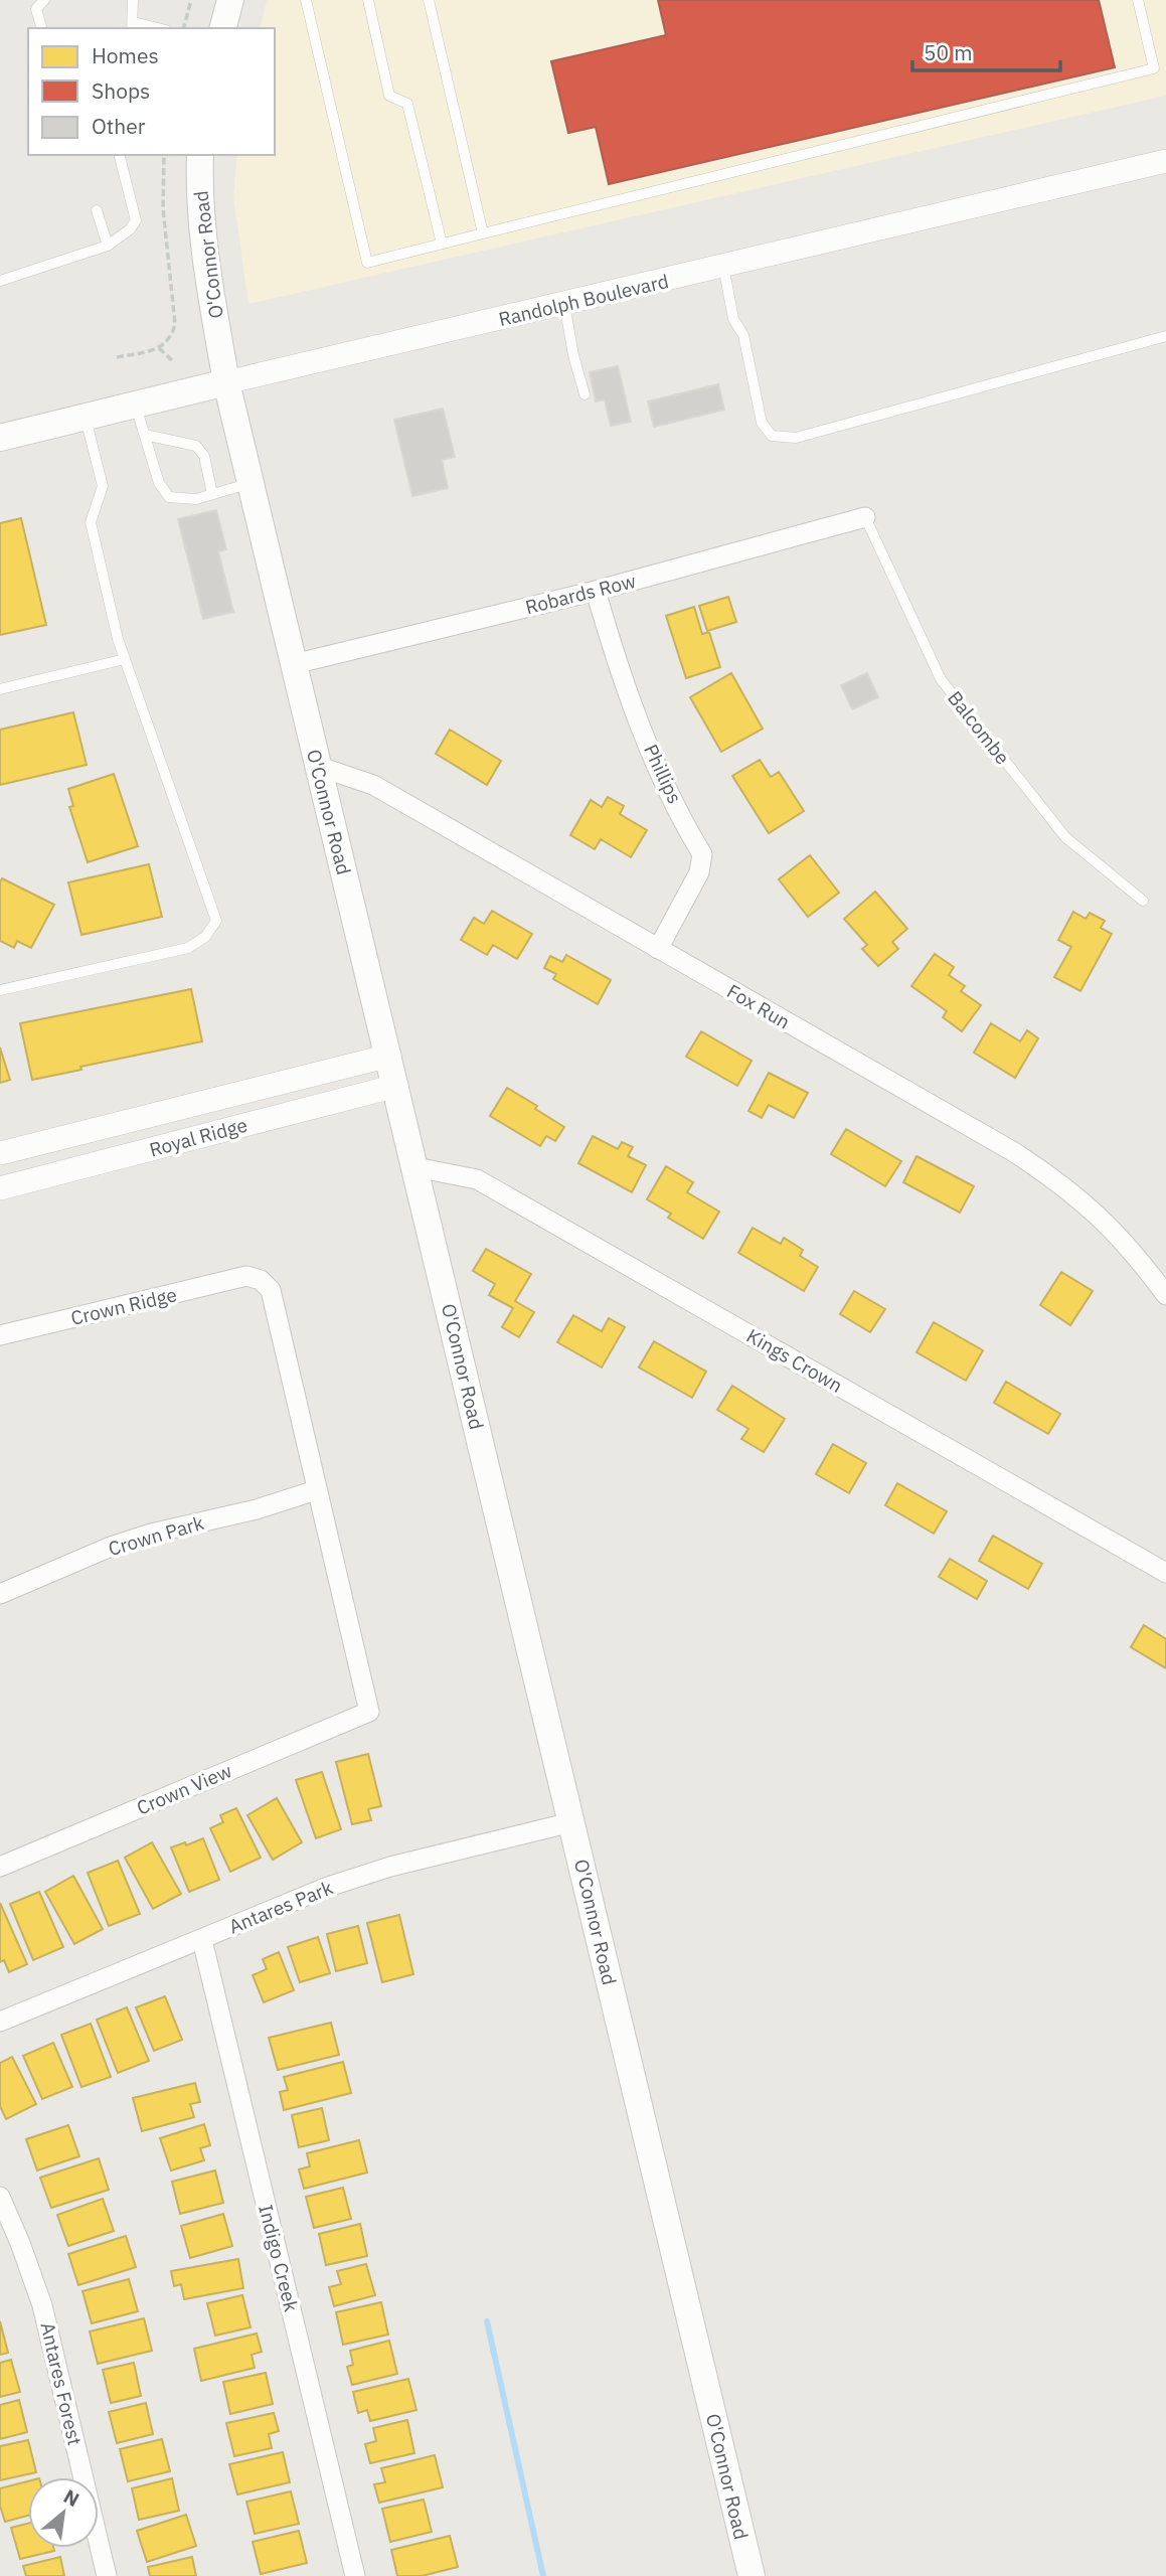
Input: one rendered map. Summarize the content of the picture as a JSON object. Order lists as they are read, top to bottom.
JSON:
{
  "streets": {
    "main road": ["O'Connor Road", "Randolph Boulevard"],
    "street": [
      "Robards Row",
      "Phillips",
      "Fox Run",
      "Royal Ridge",
      "Crown Ridge",
      "Kings Crown",
      "Crown Park",
      "Crown View",
      "Antares Park",
      "Indigo Creek",
      "Antares Forest"
    ],
    "lane": ["Balcombe"]
  },
  "crossings": [
    ["O'Connor Road", "Randolph Boulevard"],
    ["O'Connor Road", "Robards Row"],
    ["O'Connor Road", "Fox Run"],
    ["O'Connor Road", "Royal Ridge"],
    ["O'Connor Road", "Kings Crown"],
    ["O'Connor Road", "Antares Park"],
    ["Robards Row", "Balcombe"],
    ["Robards Row", "Phillips"],
    ["Phillips", "Fox Run"],
    ["Crown Ridge", "Crown Park"],
    ["Crown Ridge", "Crown View"],
    ["Crown Park", "Crown View"],
    ["Antares Park", "Indigo Creek"]
  ],
  "legend": ["Homes", "Shops", "Other"],
  "scale_bar": "50 m",
  "north": "top right"
}
